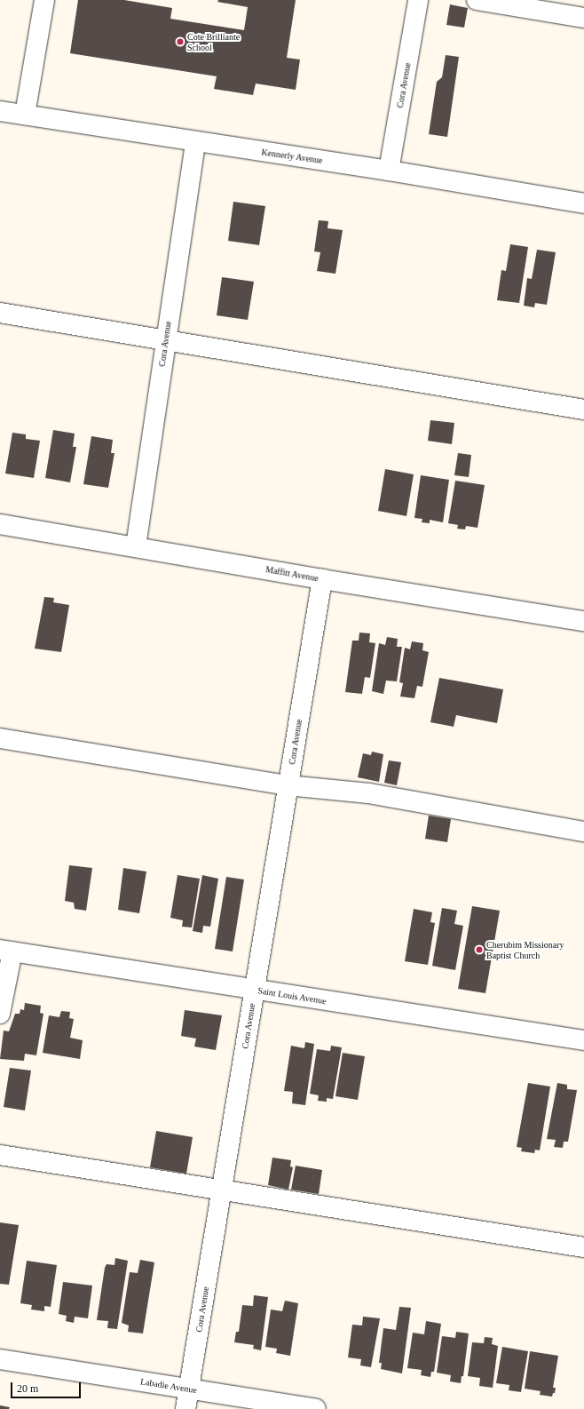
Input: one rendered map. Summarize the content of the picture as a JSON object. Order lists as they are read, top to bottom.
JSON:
{
  "streets": {
    "street": [
      "Cora Avenue",
      "Kennerly Avenue",
      "Maffitt Avenue",
      "Saint Louis Avenue",
      "Labadie Avenue"
    ]
  },
  "crossings": [
    ["Cora Avenue", "Kennerly Avenue"],
    ["Cora Avenue", "Maffitt Avenue"],
    ["Cora Avenue", "Saint Louis Avenue"],
    ["Cora Avenue", "Labadie Avenue"]
  ],
  "places": ["Cote Brilliante School", "Cherubim Missionary Baptist Church"],
  "scale_bar": "20 m"
}
